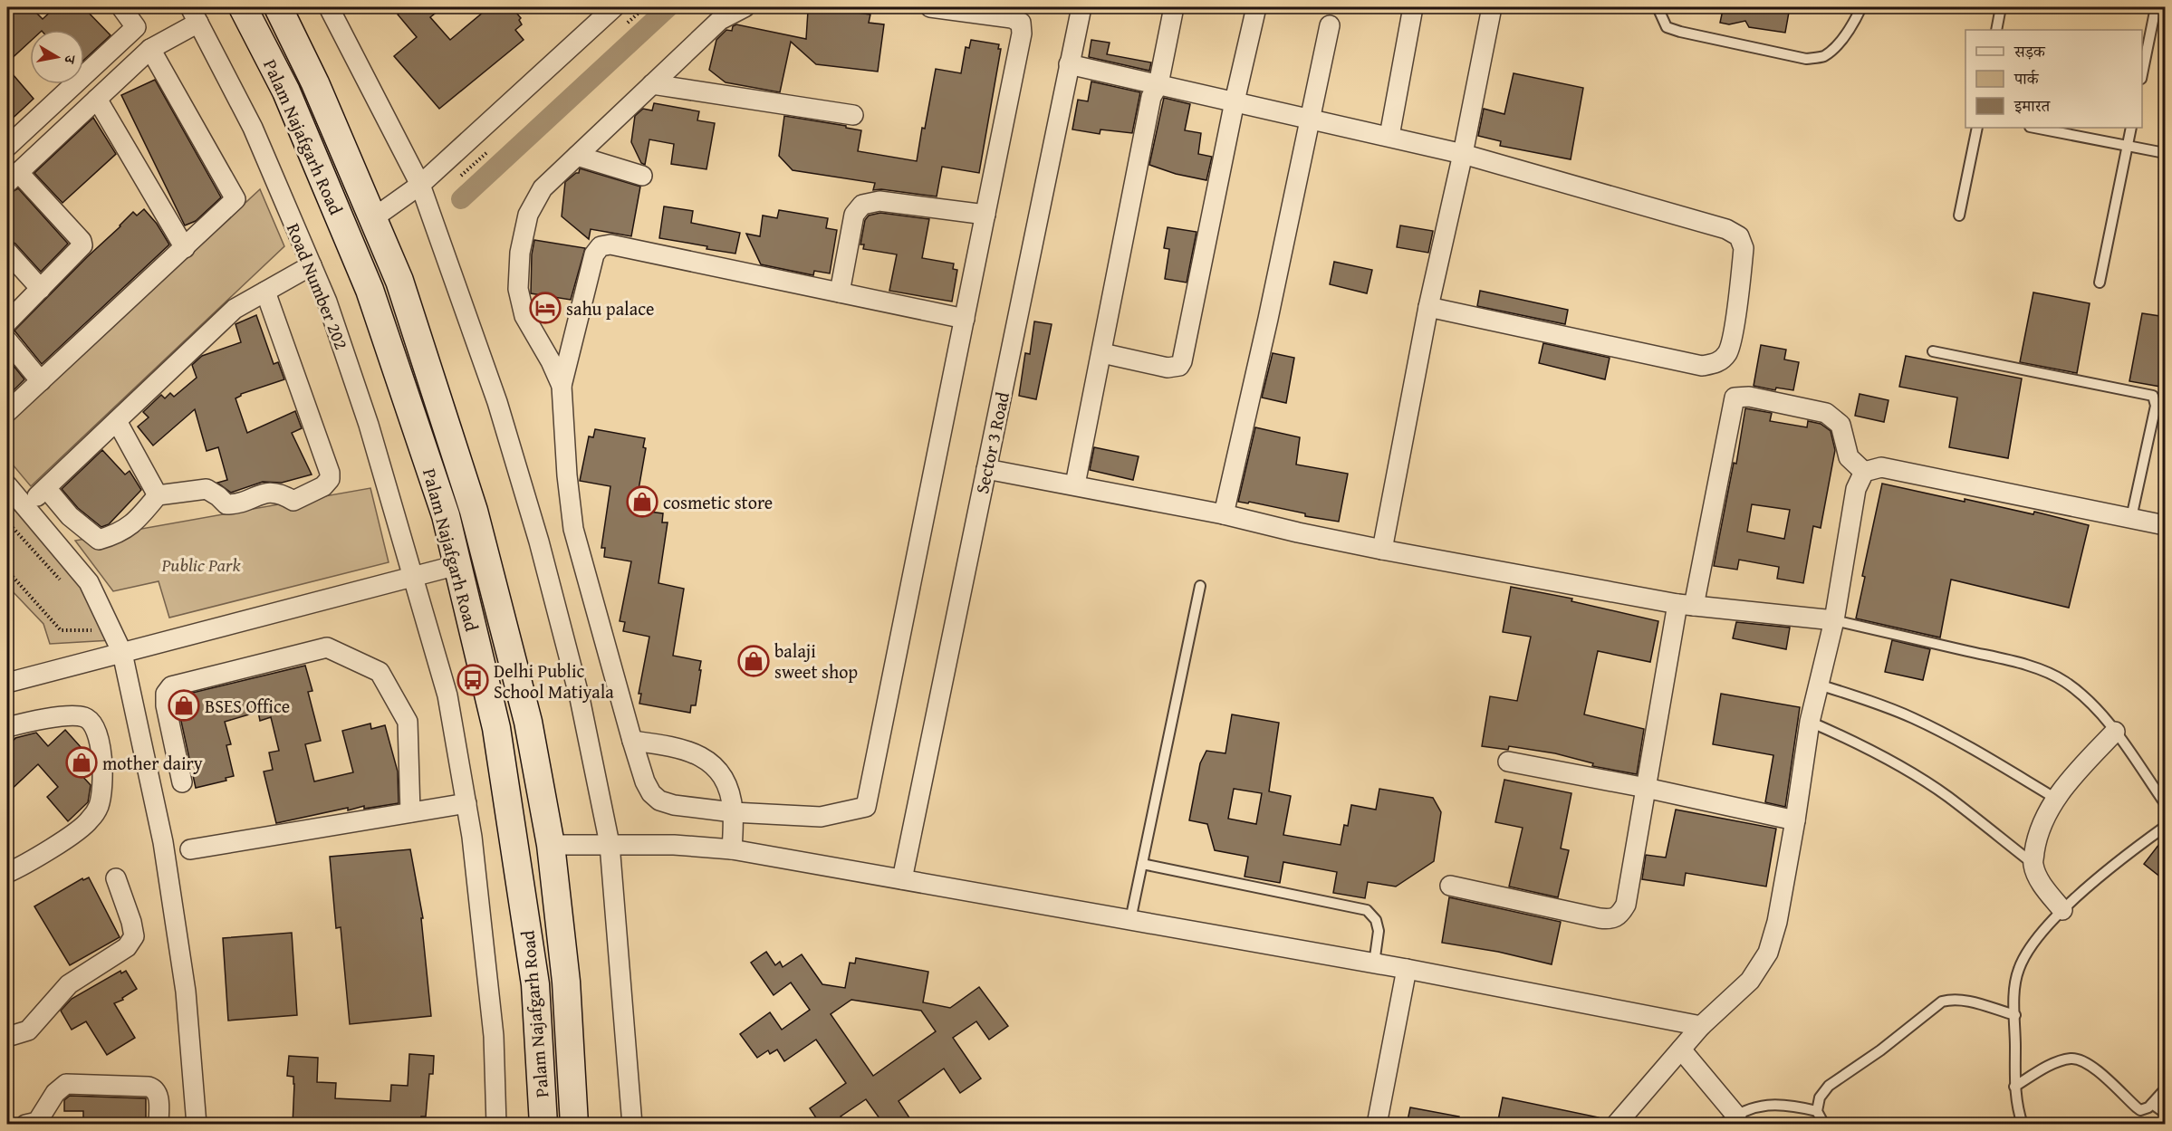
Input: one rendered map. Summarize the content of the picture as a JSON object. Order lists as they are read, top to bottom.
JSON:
{
  "streets": {
    "main road": ["Palam Najafgarh Road"],
    "street": ["Road Number 202", "Sector 3 Road"]
  },
  "parks": ["Public Park"],
  "places": {
    "hotel": ["sahu palace"],
    "shop": [
      "cosmetic store",
      "balaji sweet shop",
      "BSES Office",
      "mother dairy"
    ],
    "bus stop": ["Delhi Public School Matiyala"]
  },
  "legend": ["सड़क", "पार्क", "इमारत"],
  "north": "right"
}
